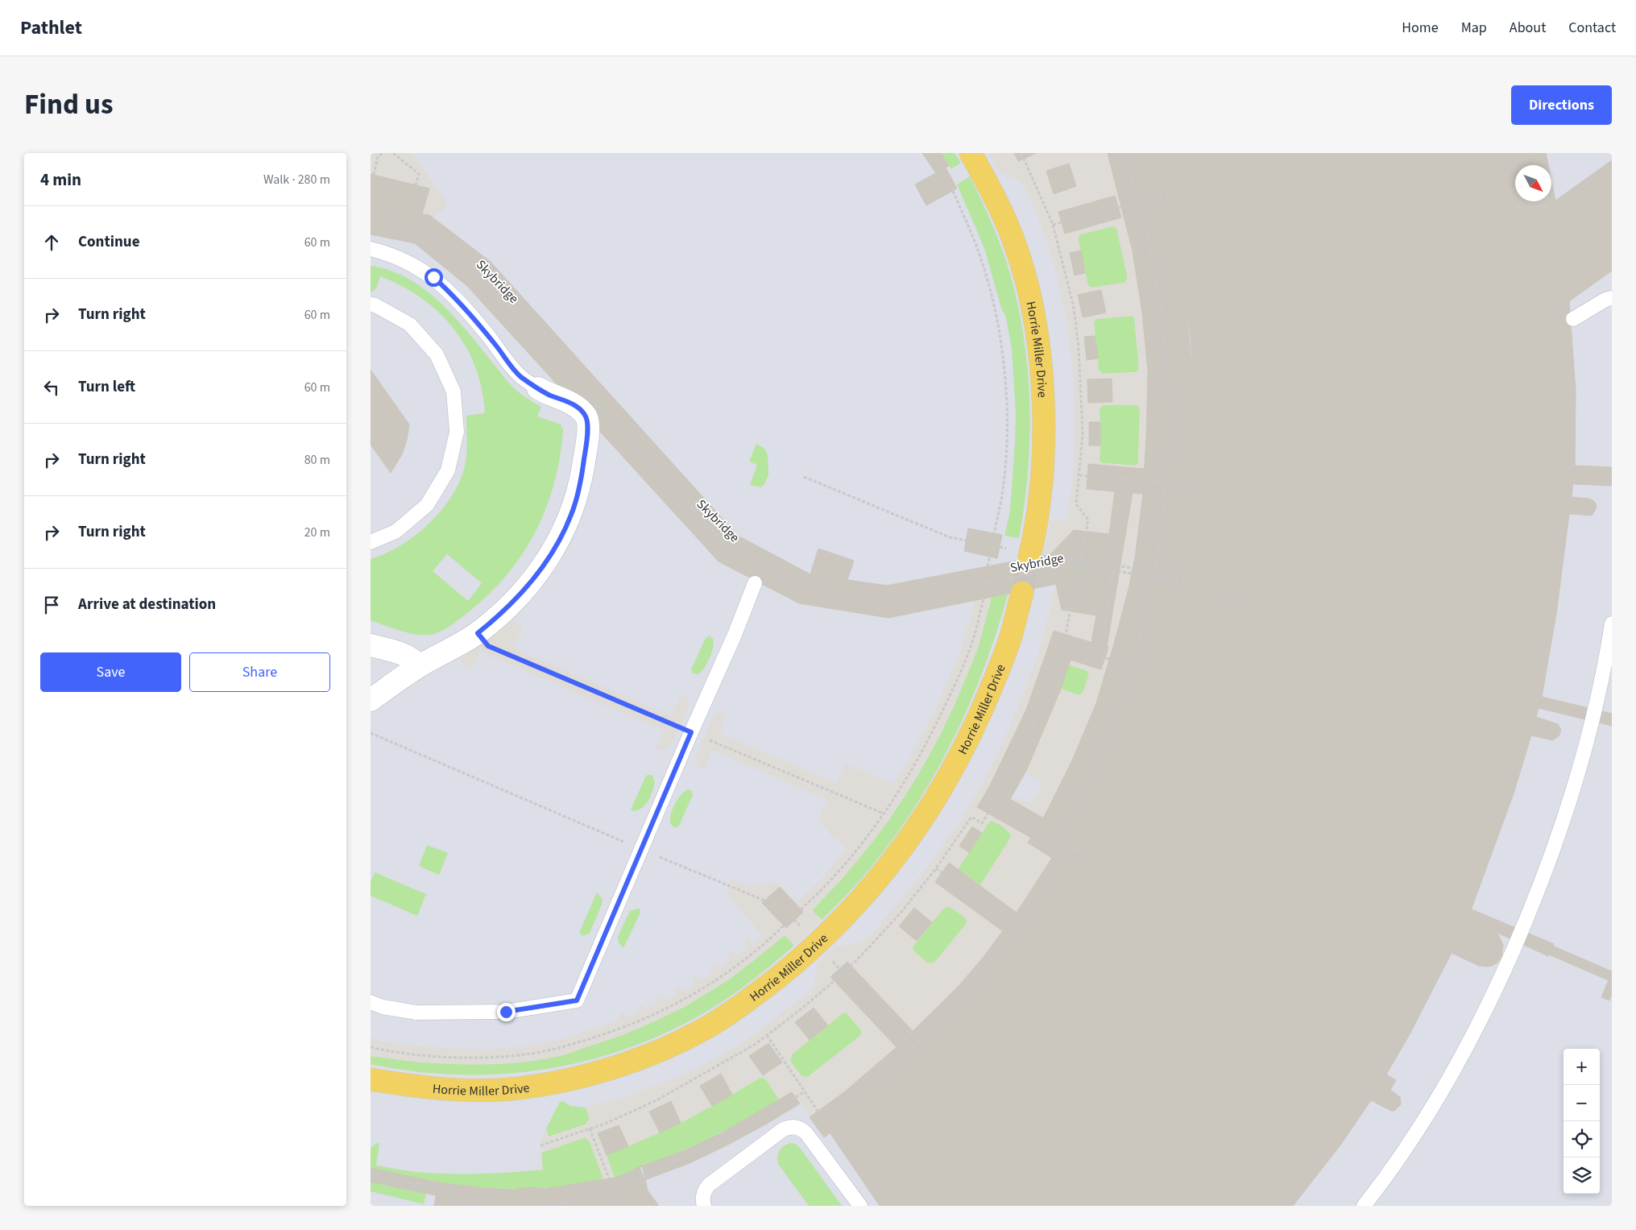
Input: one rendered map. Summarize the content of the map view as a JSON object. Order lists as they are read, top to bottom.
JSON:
{
  "streets": {
    "main road": ["Horrie Miller Drive"],
    "path": ["Skybridge"]
  },
  "north": "bottom right",
  "page": {
    "header": "Pathlet",
    "nav": [
      "Home",
      "Map",
      "About",
      "Contact"
    ],
    "title": "Find us",
    "buttons": [
      "Directions",
      ["Save", "Share"]
    ],
    "heading": ["4 min", "Walk · 280 m"],
    "list": [
      ["Continue", "60 m"],
      ["Turn right", "60 m"],
      ["Turn left", "60 m"],
      ["Turn right", "80 m"],
      ["Turn right", "20 m"],
      "Arrive at destination"
    ],
    "map_buttons": ["+", "−"]
  }
}
